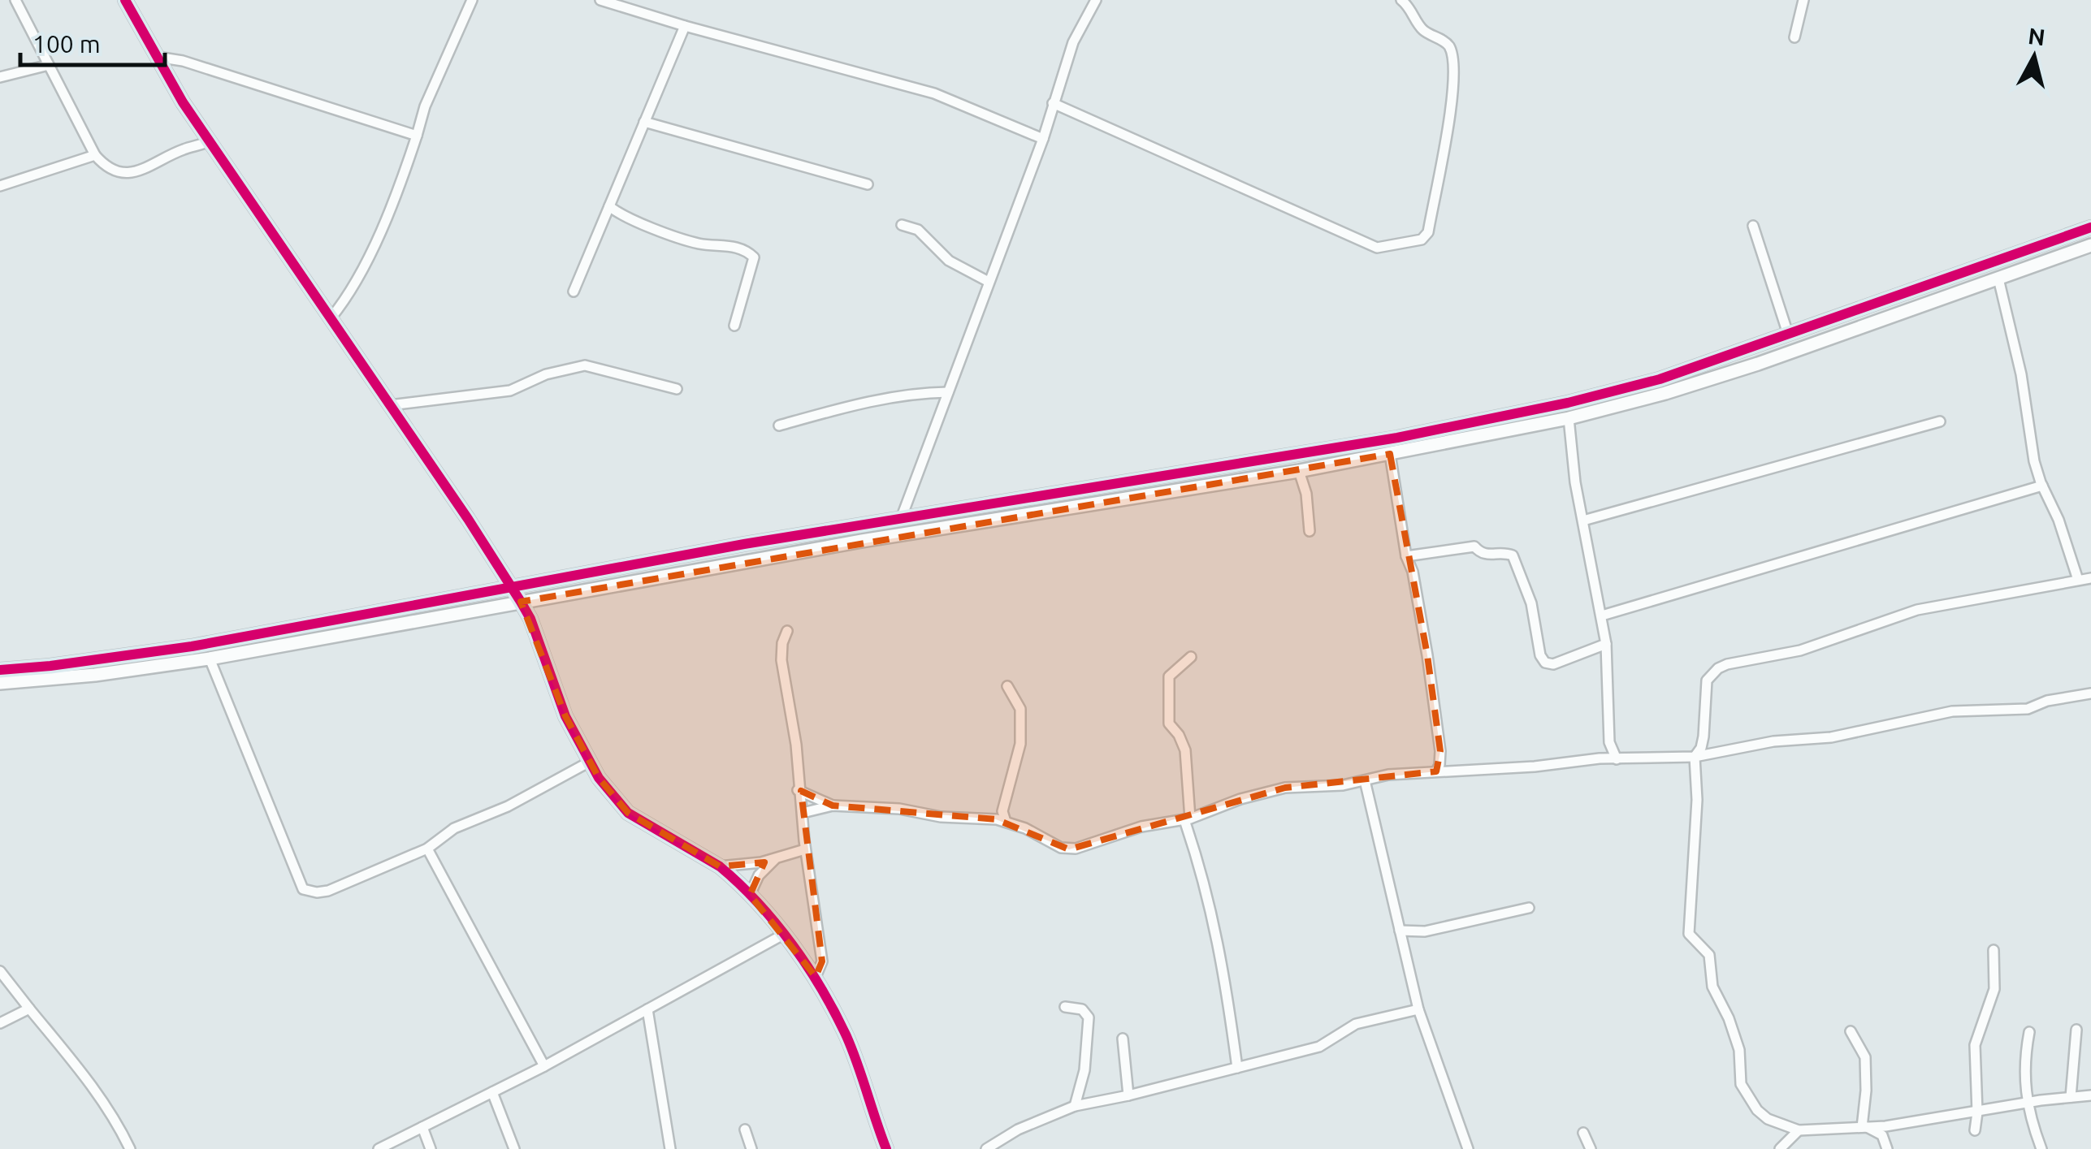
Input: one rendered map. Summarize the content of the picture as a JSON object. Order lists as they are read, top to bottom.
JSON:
{
  "scale_bar": "100 m",
  "north": "top"
}
